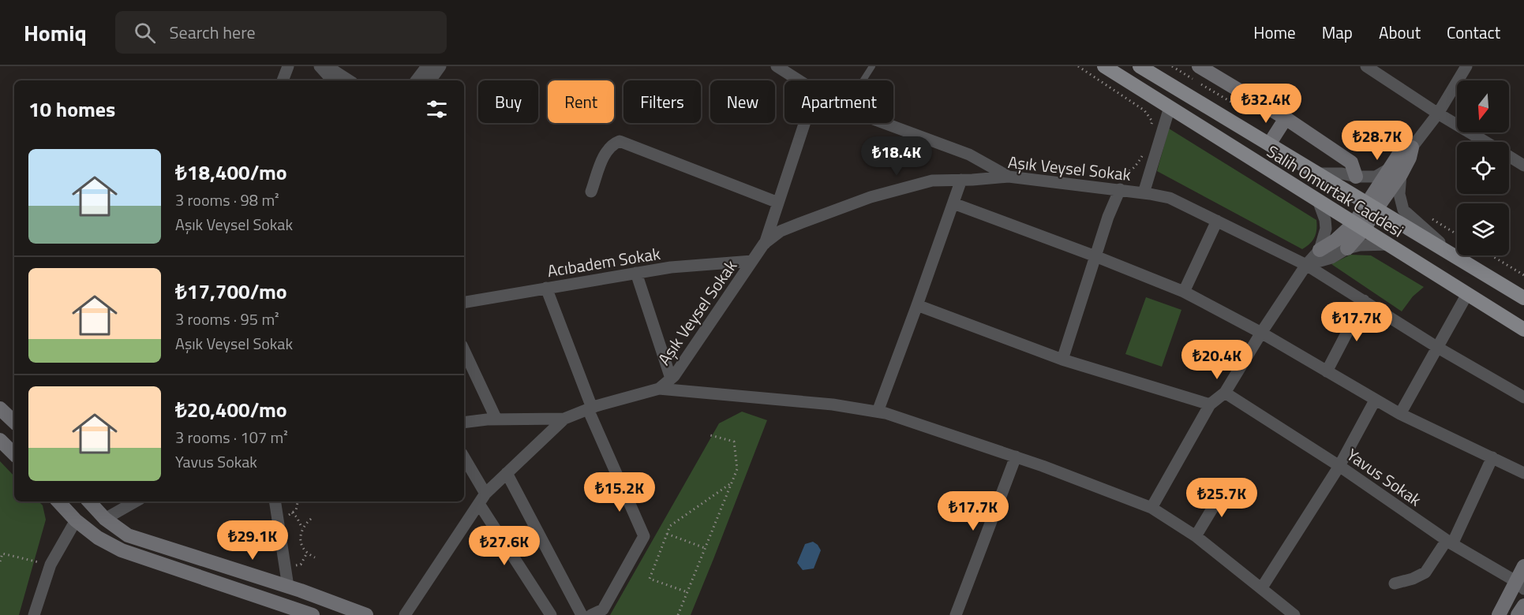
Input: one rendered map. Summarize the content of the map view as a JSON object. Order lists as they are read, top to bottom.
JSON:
{
  "streets": {
    "main road": ["Salih Omurtak Caddesi"],
    "street": ["Aşık Veysel Sokak", "Acıbadem Sokak", "Yavus Sokak"]
  },
  "crossings": [
    ["Aşık Veysel Sokak", "Acıbadem Sokak"]
  ],
  "north": "bottom",
  "page": {
    "header": "Homiq",
    "search": "Search here",
    "nav": [
      "Home",
      "Map",
      "About",
      "Contact"
    ],
    "chip": [
      "Buy",
      "Rent",
      "Filters",
      "New",
      "Apartment"
    ],
    "heading": "10 homes",
    "price": [
      "₺32.4K",
      "₺28.7K",
      "₺18.4K",
      "₺17.7K",
      "₺20.4K",
      "₺15.2K",
      "₺25.7K",
      "₺17.7K",
      "₺29.1K",
      "₺27.6K"
    ],
    "list": [
      {
        "name": "₺18,400/mo",
        "note": "3 rooms · 98 m² · Aşık Veysel Sokak"
      },
      {
        "name": "₺17,700/mo",
        "note": "3 rooms · 95 m² · Aşık Veysel Sokak"
      },
      {
        "name": "₺20,400/mo",
        "note": "3 rooms · 107 m² · Yavus Sokak"
      }
    ]
  }
}
